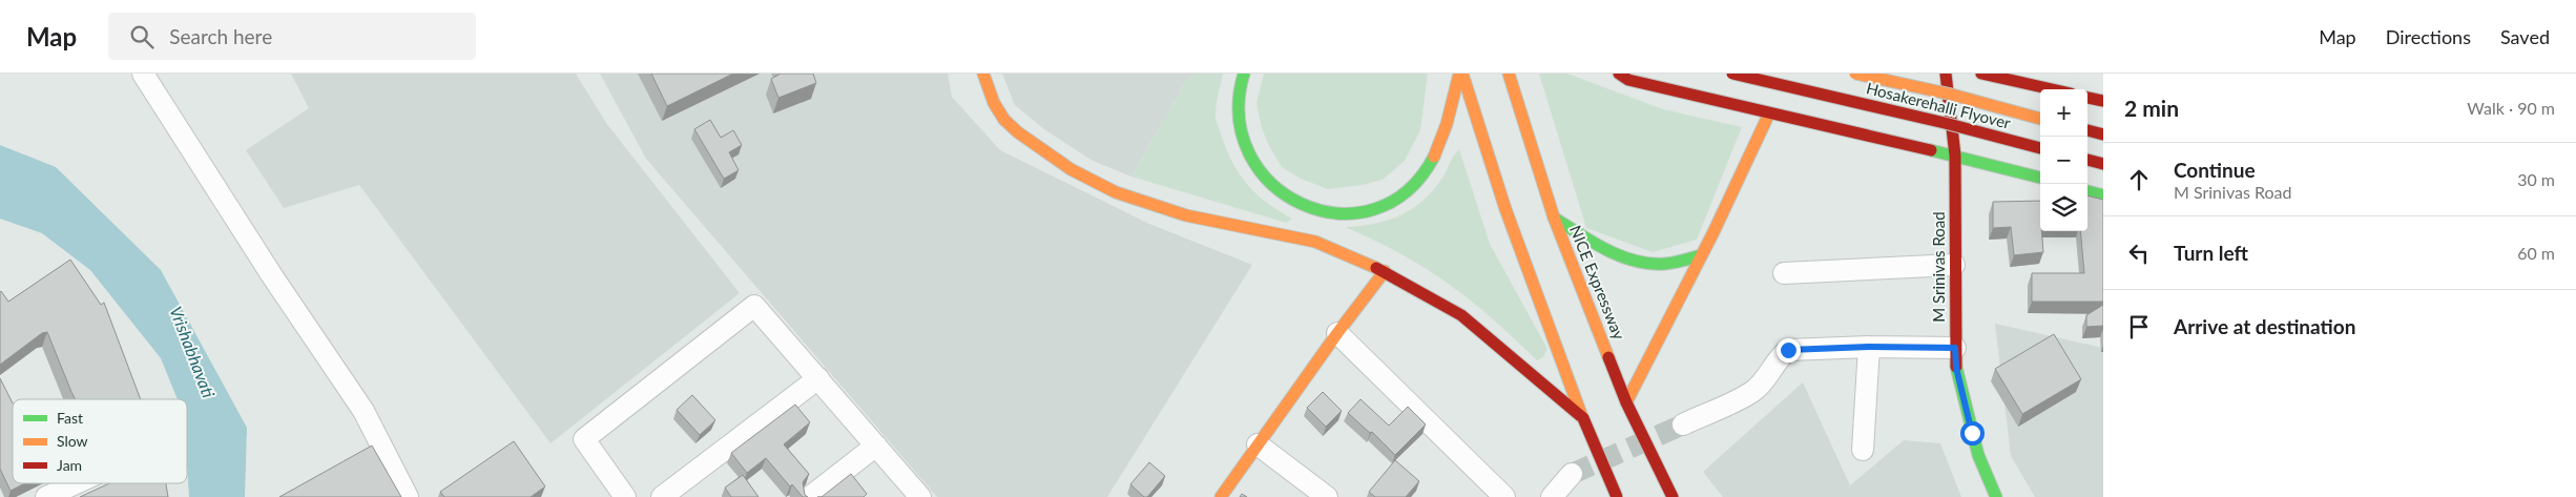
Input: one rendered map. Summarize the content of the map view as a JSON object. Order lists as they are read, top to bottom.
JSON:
{
  "streets": {
    "main road": ["Hosakerehalli Flyover", "M Srinivas Road", "NICE Expressway"]
  },
  "water": ["Vrishabhavati"],
  "legend": ["Fast", "Slow", "Jam"],
  "page": {
    "header": "Map",
    "search": "Search here",
    "nav": ["Map", "Directions", "Saved"],
    "heading": ["2 min", "Walk · 90 m"],
    "map_buttons": ["+", "−"],
    "list": [
      ["Continue", "M Srinivas Road", "30 m"],
      ["Turn left", "60 m"],
      "Arrive at destination"
    ]
  }
}
